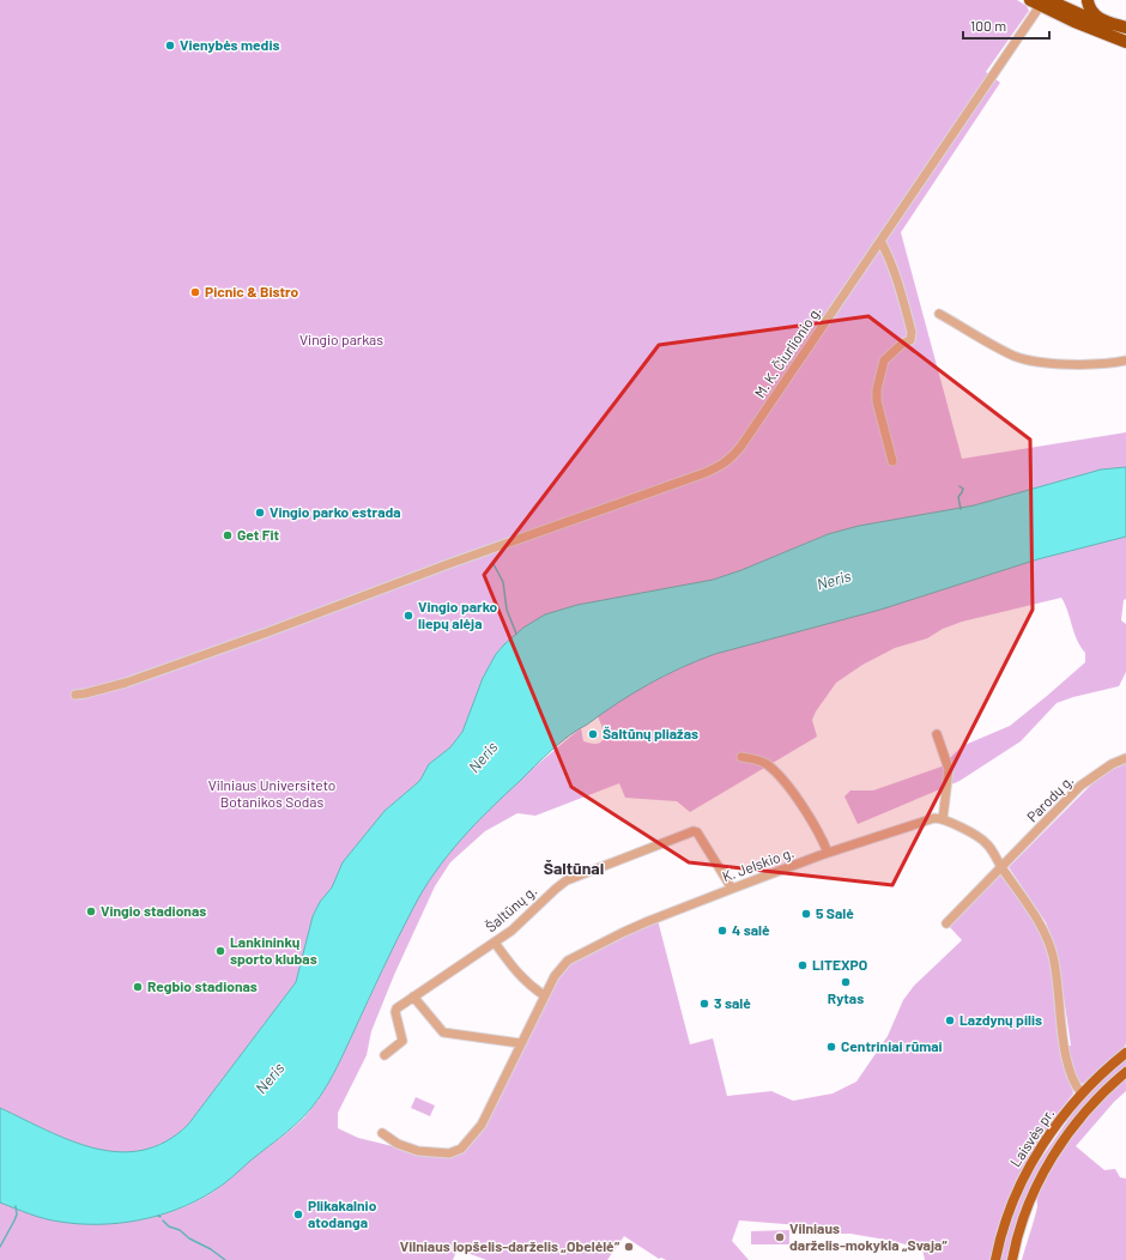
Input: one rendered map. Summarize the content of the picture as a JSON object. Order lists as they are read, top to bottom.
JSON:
{
  "streets": {
    "main road": ["Laisvės pr."],
    "street": [
      "M. K. Čiurlionio g.",
      "Parodų g.",
      "K. Jelskio g.",
      "Šaltūnų g."
    ]
  },
  "crossings": [
    ["K. Jelskio g.", "Šaltūnų g."]
  ],
  "districts": ["Šaltūnai"],
  "water": ["Neris"],
  "parks": ["Vingio parkas", "Vilniaus Universiteto Botanikos Sodas"],
  "places": [
    "Vienybės medis",
    "Picnic & Bistro",
    "Vingio parko estrada",
    "Get Fit",
    "Vingio parko liepų alėja",
    "Šaltūnų pliažas",
    "Vingio stadionas",
    "5 Salė",
    "4 salė",
    "Lankininkų sporto klubas",
    "LITEXPO",
    "Rytas",
    "Regbio stadionas",
    "3 salė",
    "Lazdynų pilis",
    "Centriniai rūmai",
    "Plikakalnio atodanga",
    "Vilniaus darželis-mokykla „Svaja“",
    "Vilniaus lopšelis-darželis „Obelėlė“"
  ],
  "scale_bar": "100 m"
}
